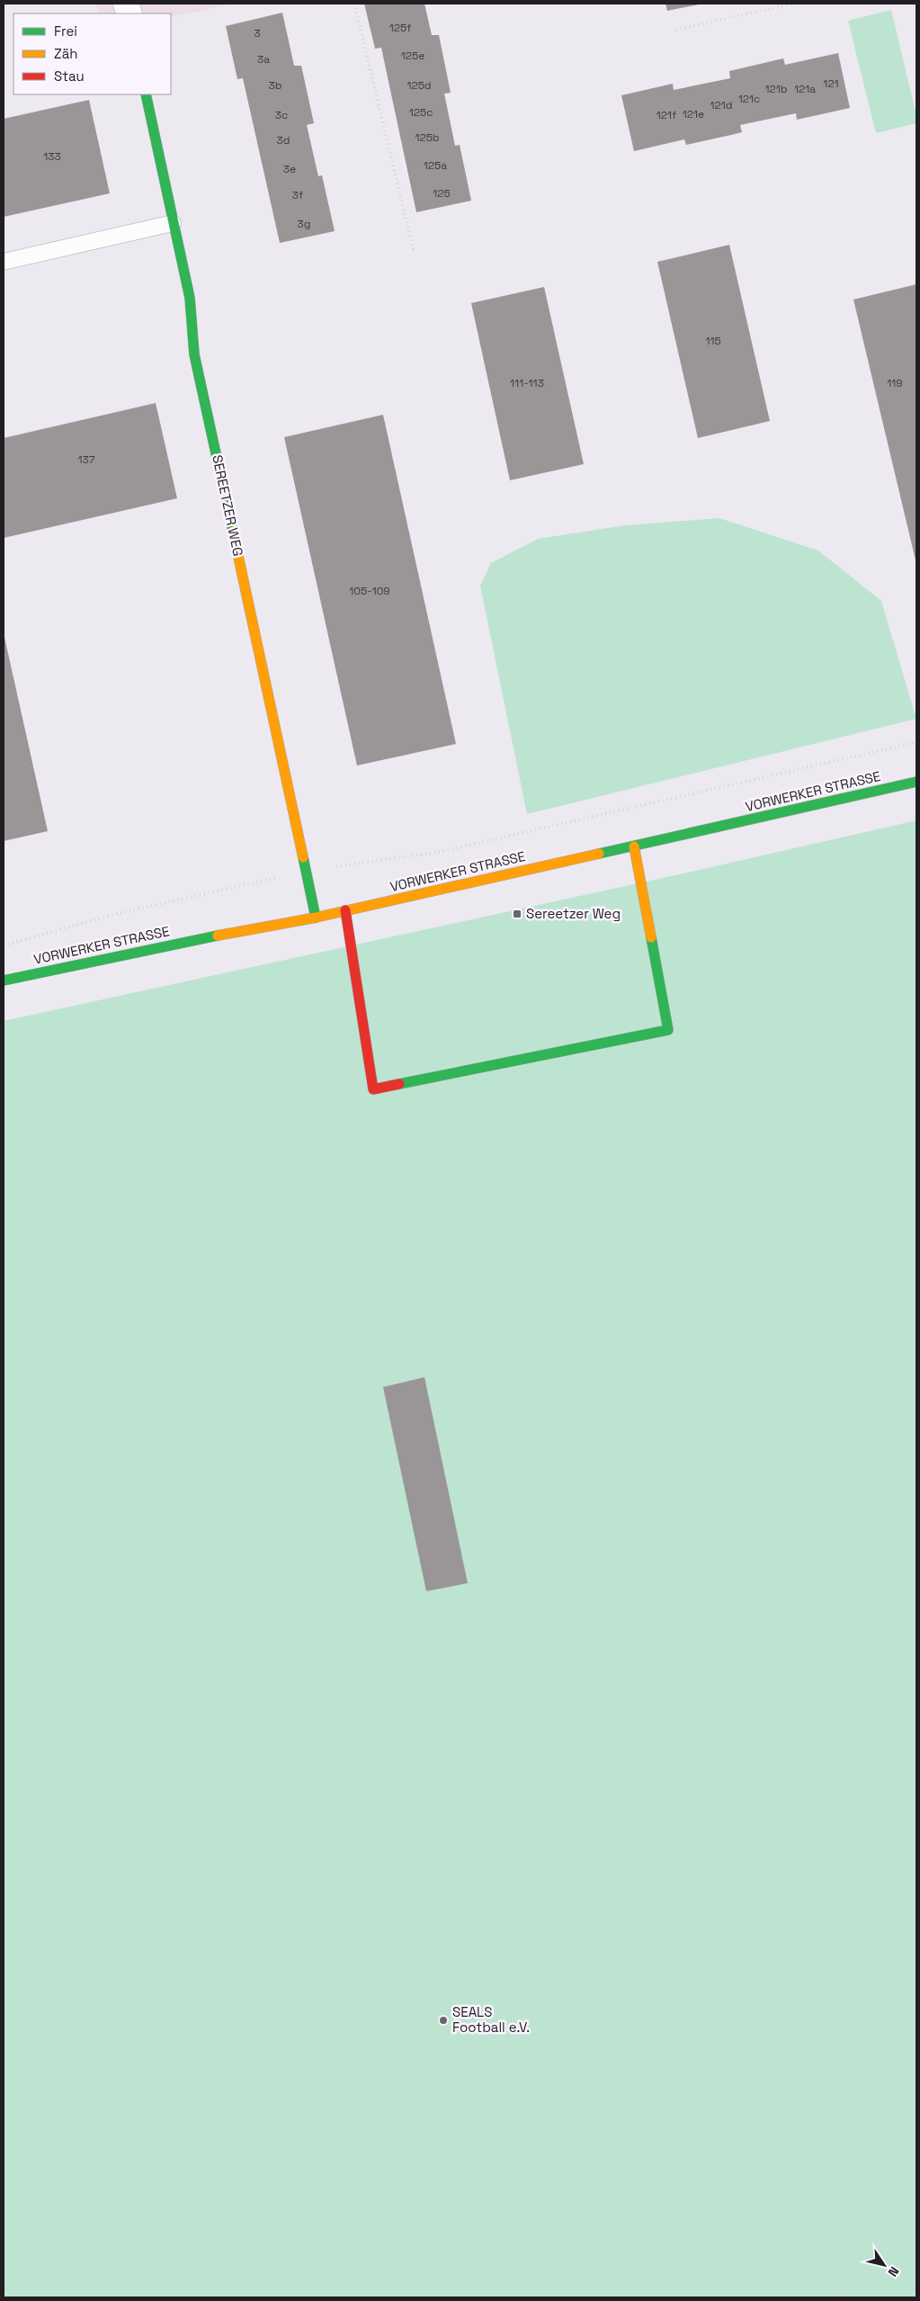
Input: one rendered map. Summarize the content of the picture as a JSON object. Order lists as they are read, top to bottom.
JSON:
{
  "streets": {
    "street": ["SEREETZER WEG", "VORWERKER STRASSE"]
  },
  "crossings": [
    ["SEREETZER WEG", "VORWERKER STRASSE"]
  ],
  "places": {
    "transit": ["Sereetzer Weg"],
    "other": ["SEALS Football e.V."]
  },
  "house_numbers": [
    "125f",
    "3",
    "125e",
    "3a",
    "121",
    "3b",
    "125d",
    "121b",
    "121a",
    "121c",
    "121d",
    "125c",
    "121e",
    "3c",
    "121f",
    "125b",
    "3d",
    "133",
    "125a",
    "3e",
    "125",
    "3f",
    "3g",
    "115",
    "111-113",
    "119",
    "137",
    "105-109"
  ],
  "legend": ["Frei", "Zäh", "Stau"],
  "north": "bottom right"
}
